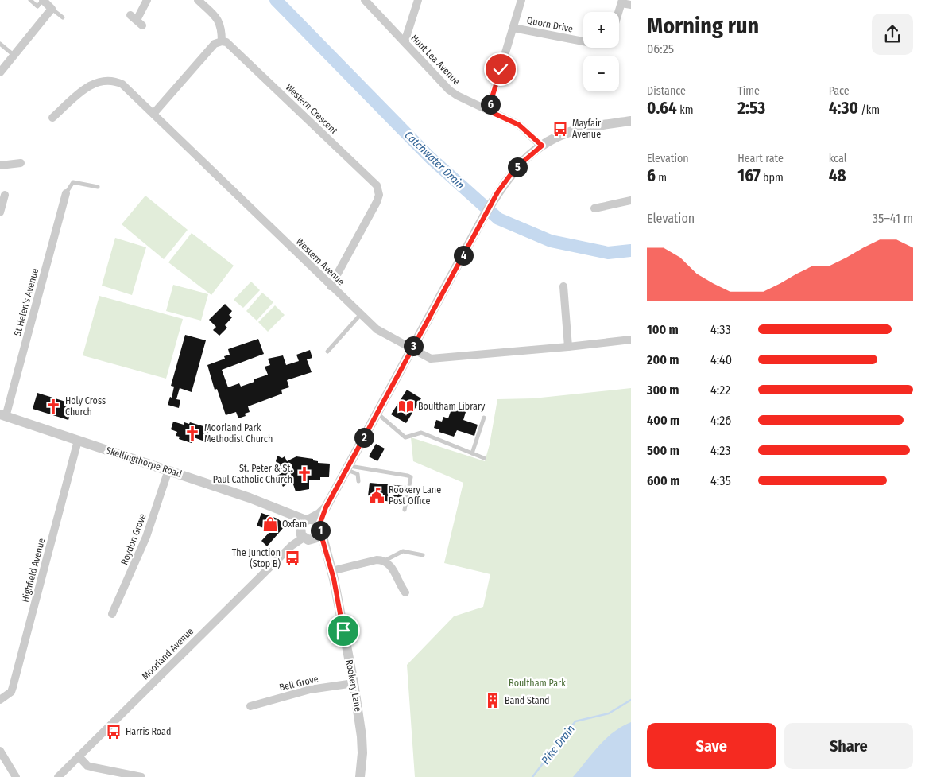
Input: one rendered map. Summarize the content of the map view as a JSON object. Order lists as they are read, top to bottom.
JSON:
{
  "streets": {
    "street": [
      "Quorn Drive",
      "Hunt Lea Avenue",
      "Western Crescent",
      "Western Avenue",
      "St Helen's Avenue",
      "Skellingthorpe Road",
      "Roydon Grove",
      "Highfield Avenue",
      "Moorland Avenue",
      "Bell Grove",
      "Rookery Lane"
    ]
  },
  "crossings": [
    ["Western Crescent", "Western Avenue"],
    ["St Helen's Avenue", "Skellingthorpe Road"],
    ["Skellingthorpe Road", "Roydon Grove"],
    ["Skellingthorpe Road", "Highfield Avenue"],
    ["Skellingthorpe Road", "Moorland Avenue"],
    ["Bell Grove", "Rookery Lane"]
  ],
  "water": ["Catchwater Drain", "Pike Drain"],
  "parks": ["Boultham Park"],
  "places": {
    "bus stop": ["Mayfair Avenue", "The Junction (Stop B)", "Harris Road"],
    "church": ["Holy Cross Church", "Moorland Park Methodist Church", "St. Peter & St. Paul Catholic Church"],
    "library": ["Boultham Library"],
    "public building": ["Rookery Lane Post Office"],
    "shop": ["Oxfam"],
    "building": ["Band Stand"]
  },
  "page": {
    "heading": ["Morning run", "06:25"],
    "map_buttons": ["+", "−"],
    "stats": [
      ["Distance", "0.64 km"],
      ["Time", "2:53"],
      ["Pace", "4:30 /km"],
      ["Elevation", "6 m"],
      ["Heart rate", "167 bpm"],
      ["kcal", "48"]
    ],
    "pins": [
      "6",
      "5",
      "4",
      "3",
      "2",
      "1"
    ],
    "chart": ["Elevation", "35–41 m"],
    "list": [
      {
        "name": "100 m",
        "note": "4:33"
      },
      {
        "name": "200 m",
        "note": "4:40"
      },
      {
        "name": "300 m",
        "note": "4:22"
      },
      {
        "name": "400 m",
        "note": "4:26"
      },
      {
        "name": "500 m",
        "note": "4:23"
      },
      {
        "name": "600 m",
        "note": "4:35"
      }
    ],
    "buttons": ["Save", "Share"]
  }
}
